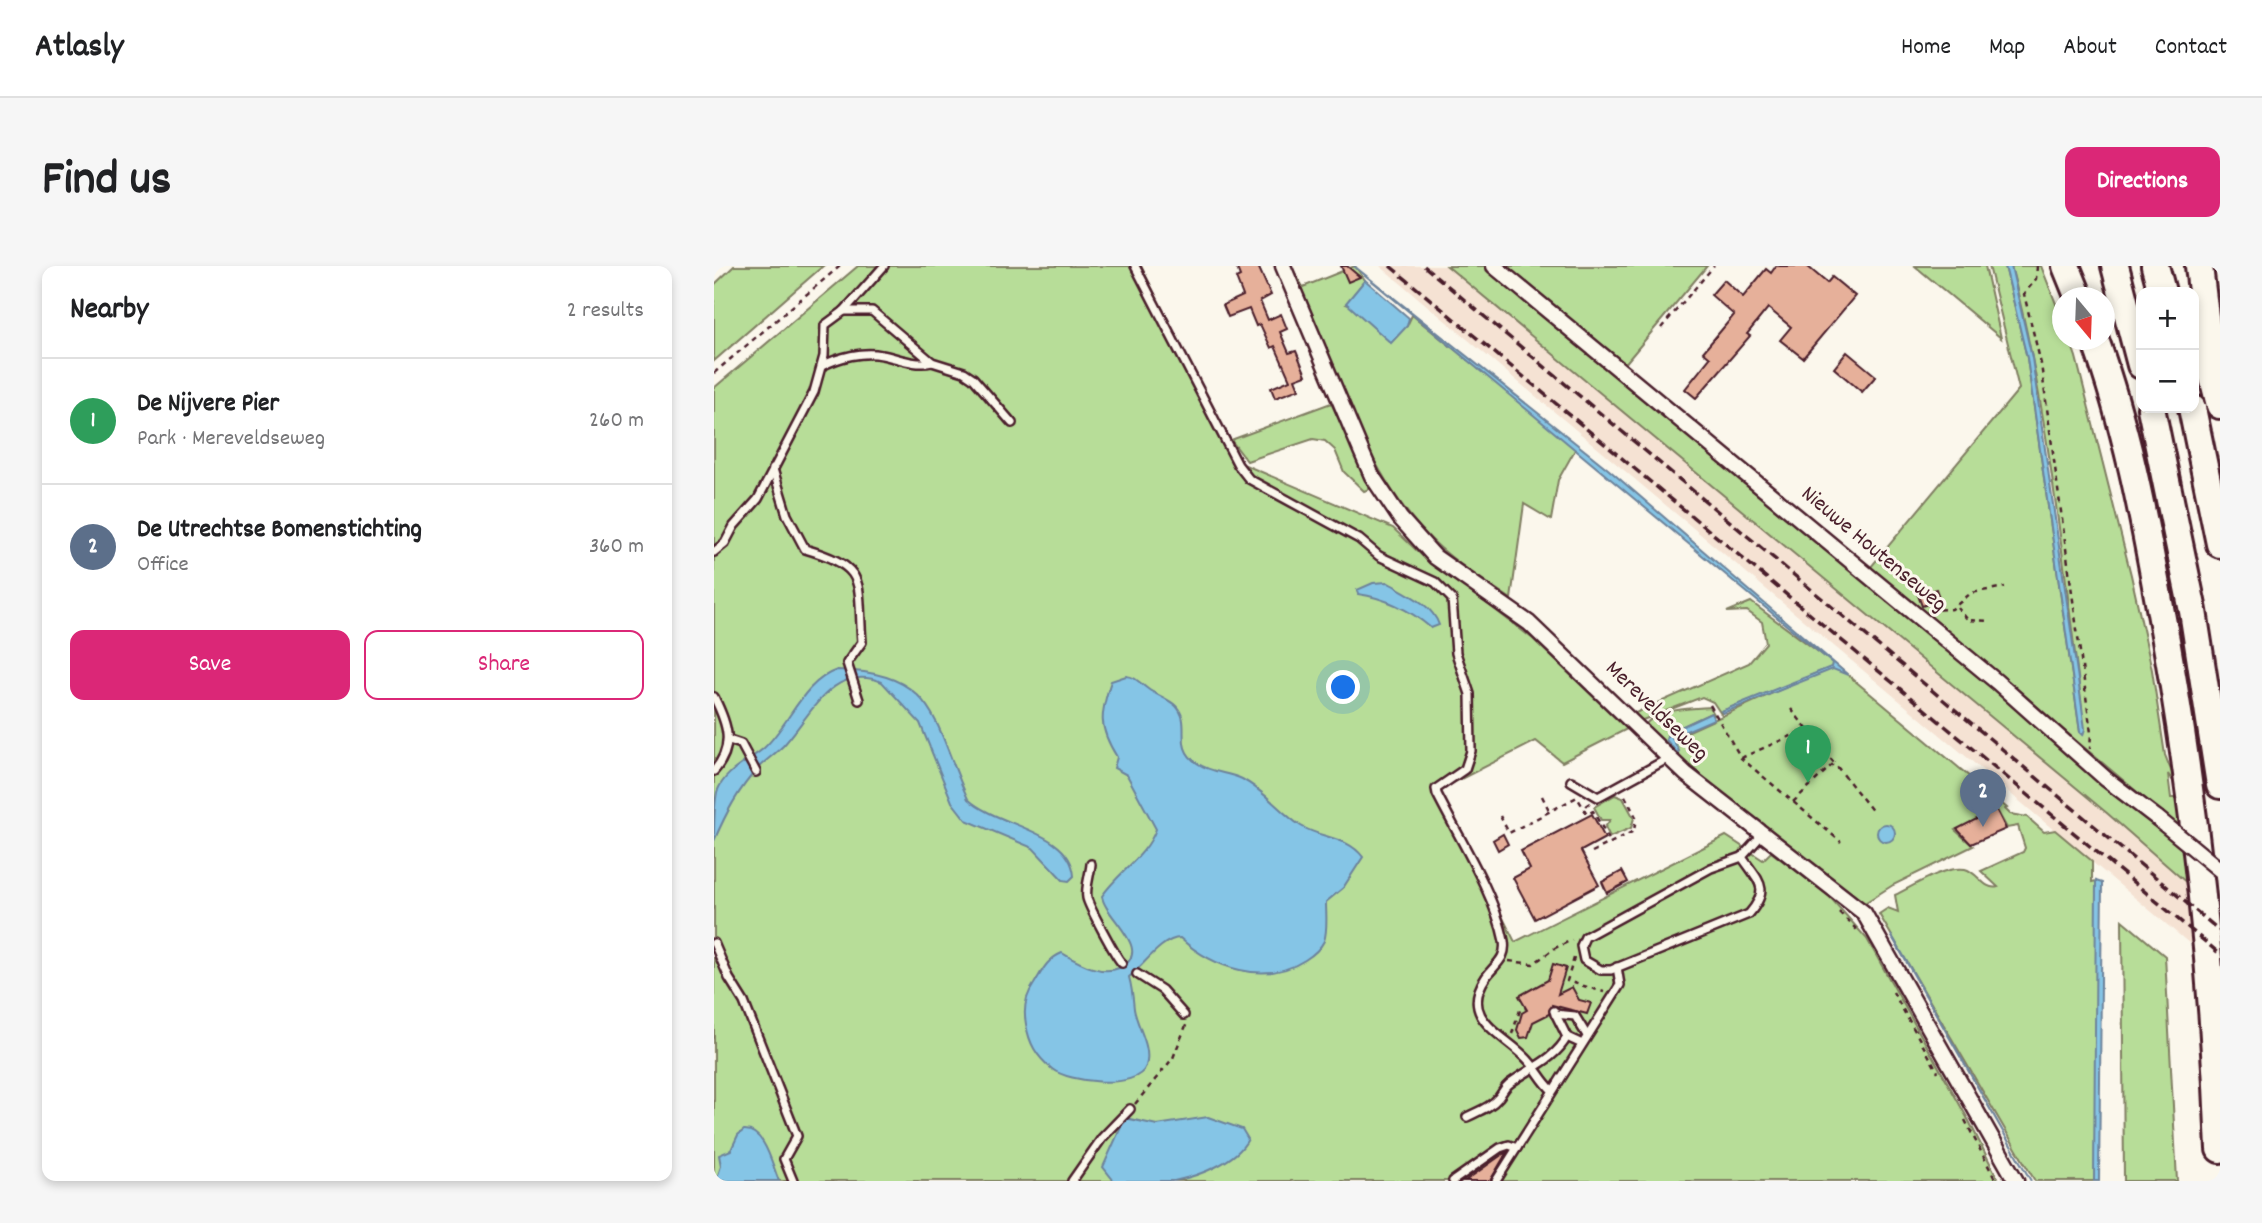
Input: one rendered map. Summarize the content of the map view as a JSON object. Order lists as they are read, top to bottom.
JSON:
{
  "streets": {
    "street": ["Nieuwe Houtenseweg", "Mereveldseweg"]
  },
  "north": "bottom",
  "page": {
    "header": "Atlasly",
    "nav": [
      "Home",
      "Map",
      "About",
      "Contact"
    ],
    "title": "Find us",
    "buttons": [
      "Directions",
      ["Save", "Share"]
    ],
    "heading": ["Nearby", "2 results"],
    "map_buttons": ["+", "−"],
    "list": [
      {
        "mark": "1",
        "name": "De Nijvere Pier",
        "note": "Park · Mereveldseweg",
        "value": "260 m"
      },
      {
        "mark": "2",
        "name": "De Utrechtse Bomenstichting",
        "note": "Office",
        "value": "360 m"
      }
    ],
    "pins": ["1", "2"]
  }
}
